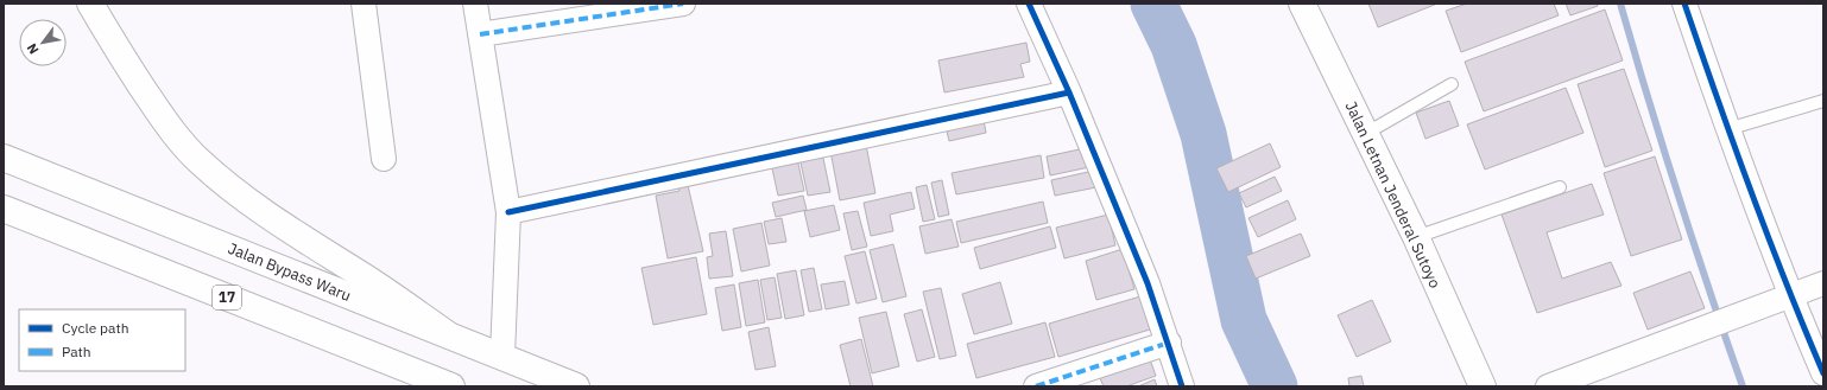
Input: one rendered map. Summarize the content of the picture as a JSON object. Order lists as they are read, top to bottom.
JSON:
{
  "streets": {
    "highway": ["Jalan Letnan Jenderal Sutoyo", "Jalan Bypass Waru", "17"]
  },
  "legend": ["Cycle path", "Path"],
  "north": "bottom left"
}
